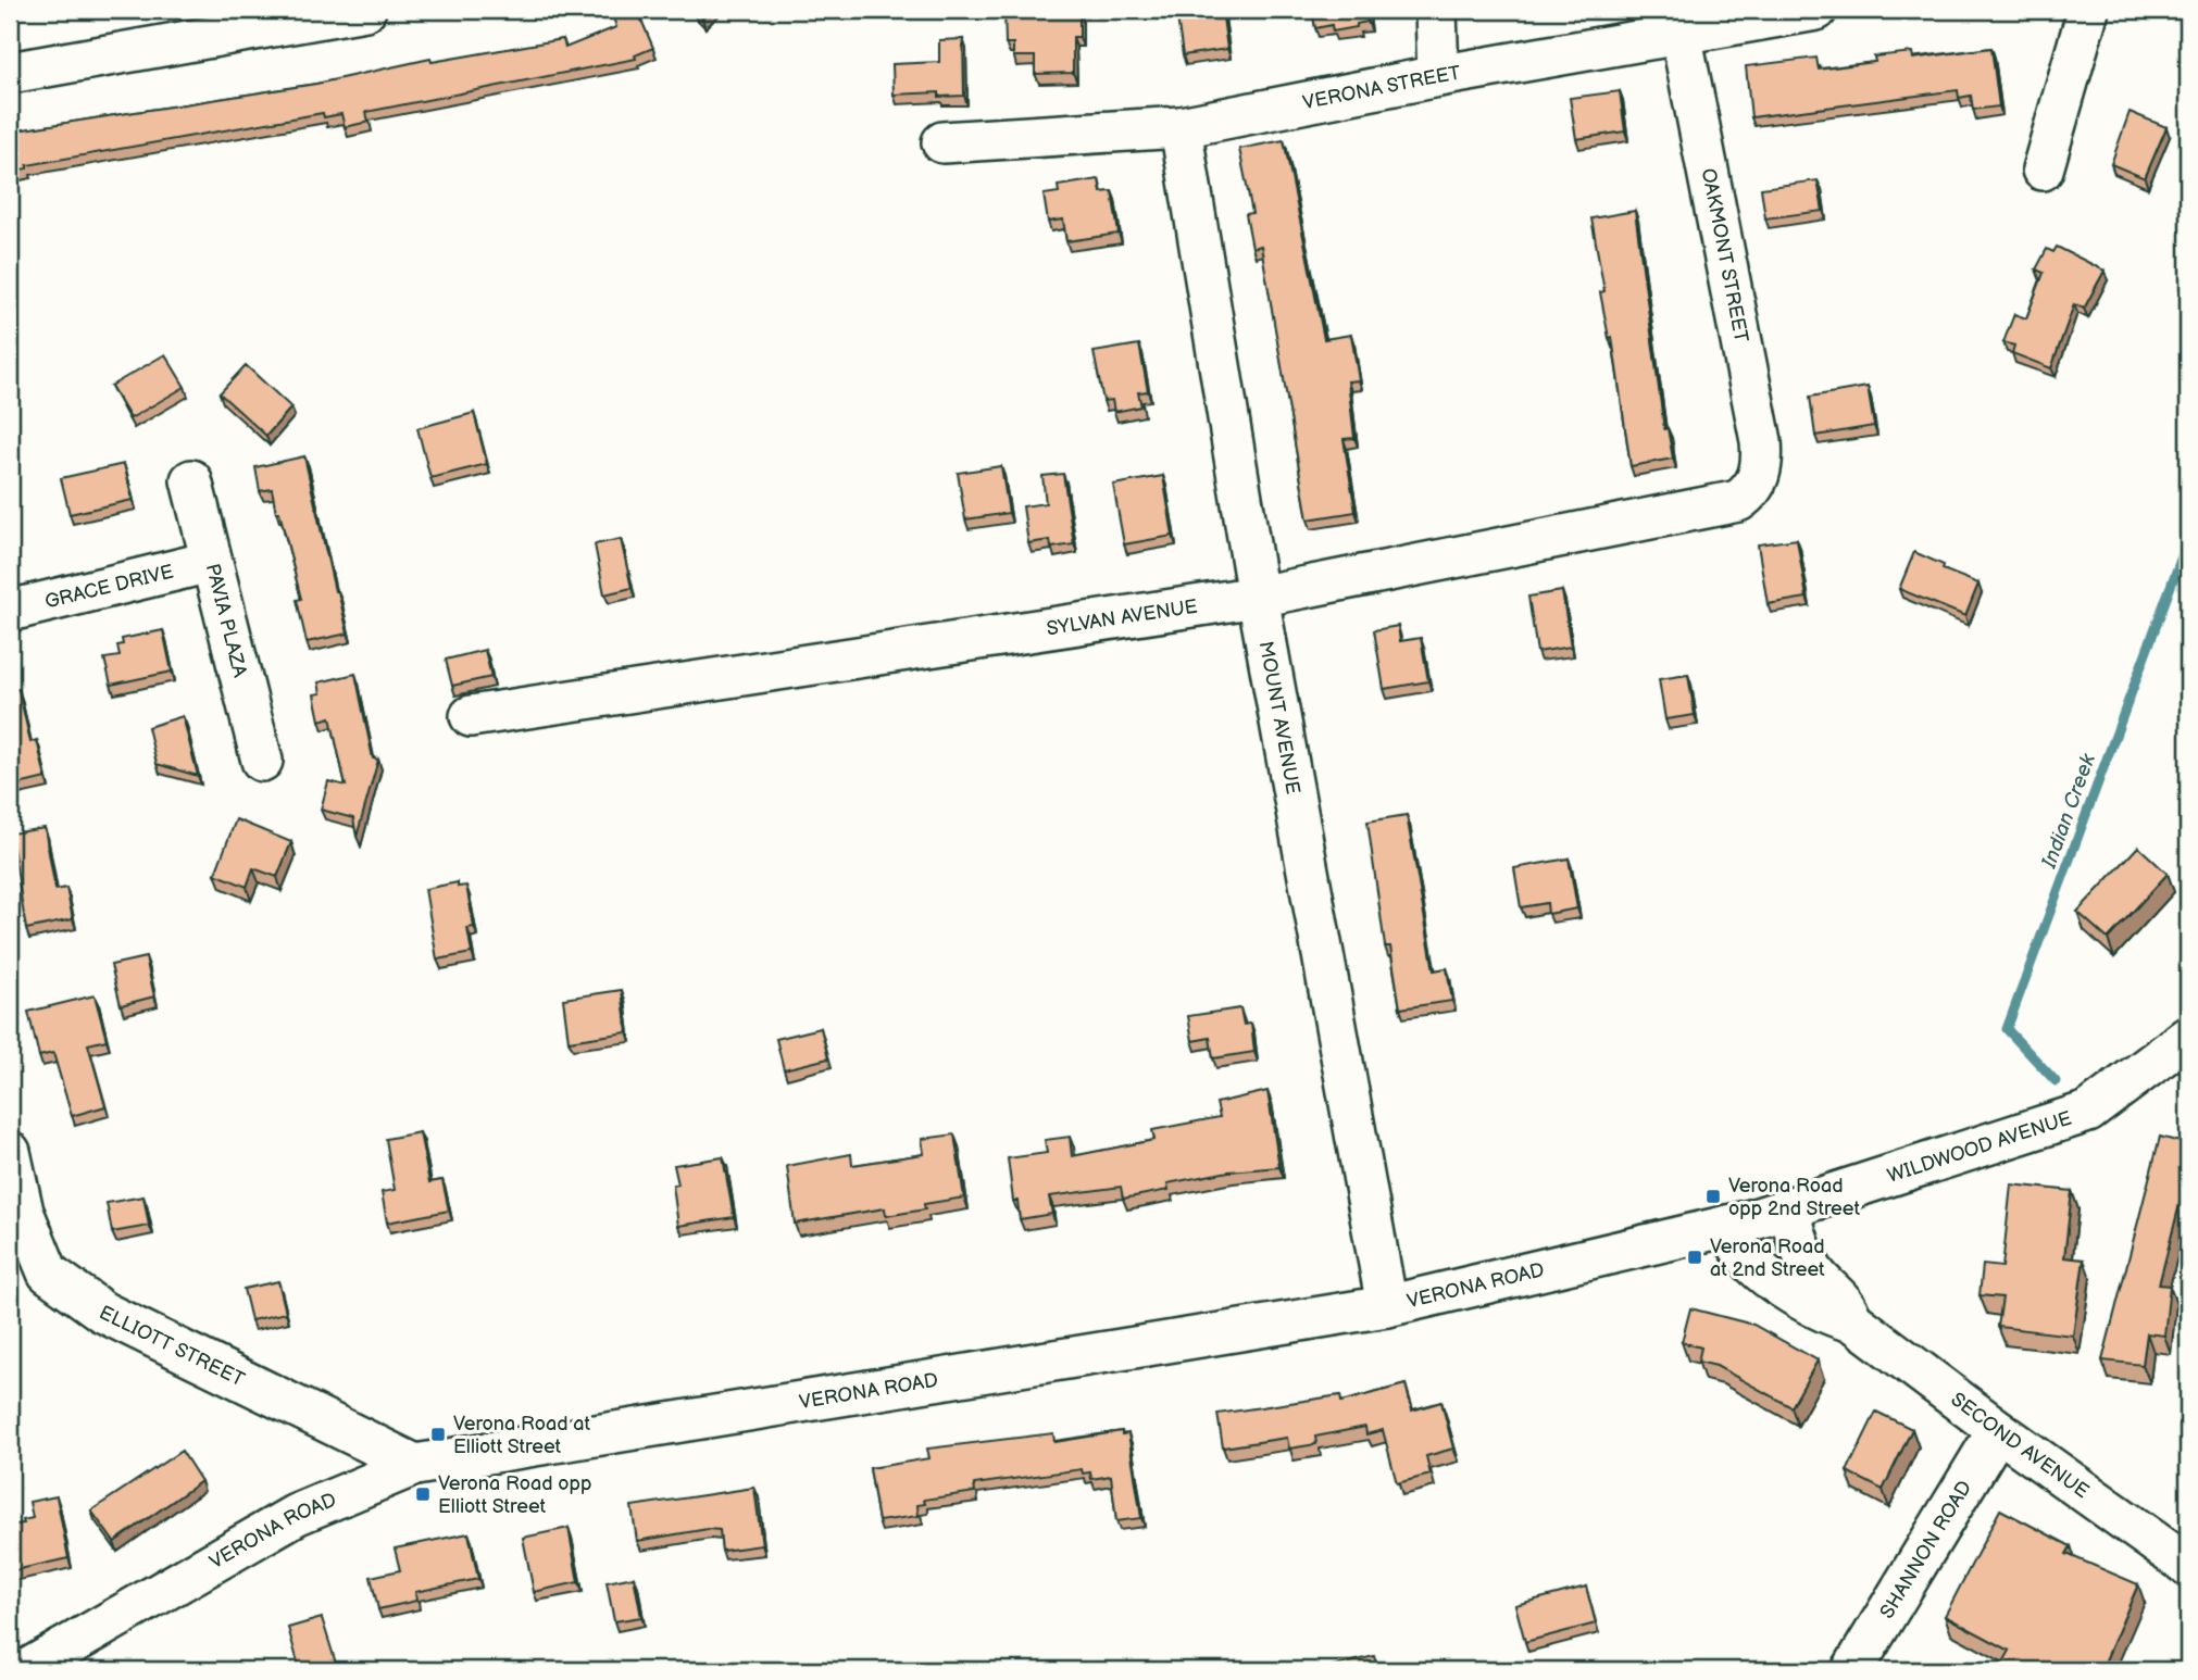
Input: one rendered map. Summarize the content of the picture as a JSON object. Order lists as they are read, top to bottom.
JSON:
{
  "streets": {
    "street": [
      "VERONA STREET",
      "OAKMONT STREET",
      "GRACE DRIVE",
      "SYLVAN AVENUE",
      "PAVIA PLAZA",
      "MOUNT AVENUE",
      "WILDWOOD AVENUE",
      "VERONA ROAD",
      "ELLIOTT STREET",
      "SECOND AVENUE",
      "SHANNON ROAD"
    ]
  },
  "crossings": [
    ["VERONA STREET", "OAKMONT STREET"],
    ["VERONA STREET", "MOUNT AVENUE"],
    ["OAKMONT STREET", "SYLVAN AVENUE"],
    ["GRACE DRIVE", "PAVIA PLAZA"],
    ["SYLVAN AVENUE", "MOUNT AVENUE"],
    ["MOUNT AVENUE", "VERONA ROAD"],
    ["WILDWOOD AVENUE", "VERONA ROAD"],
    ["WILDWOOD AVENUE", "SECOND AVENUE"],
    ["VERONA ROAD", "ELLIOTT STREET"],
    ["VERONA ROAD", "SECOND AVENUE"],
    ["SECOND AVENUE", "SHANNON ROAD"]
  ],
  "water": ["Indian Creek"],
  "places": {
    "transit": [
      "Verona Road opp 2nd Street",
      "Verona Road at 2nd Street",
      "Verona Road at Elliott Street",
      "Verona Road opp Elliott Street"
    ]
  }
}
